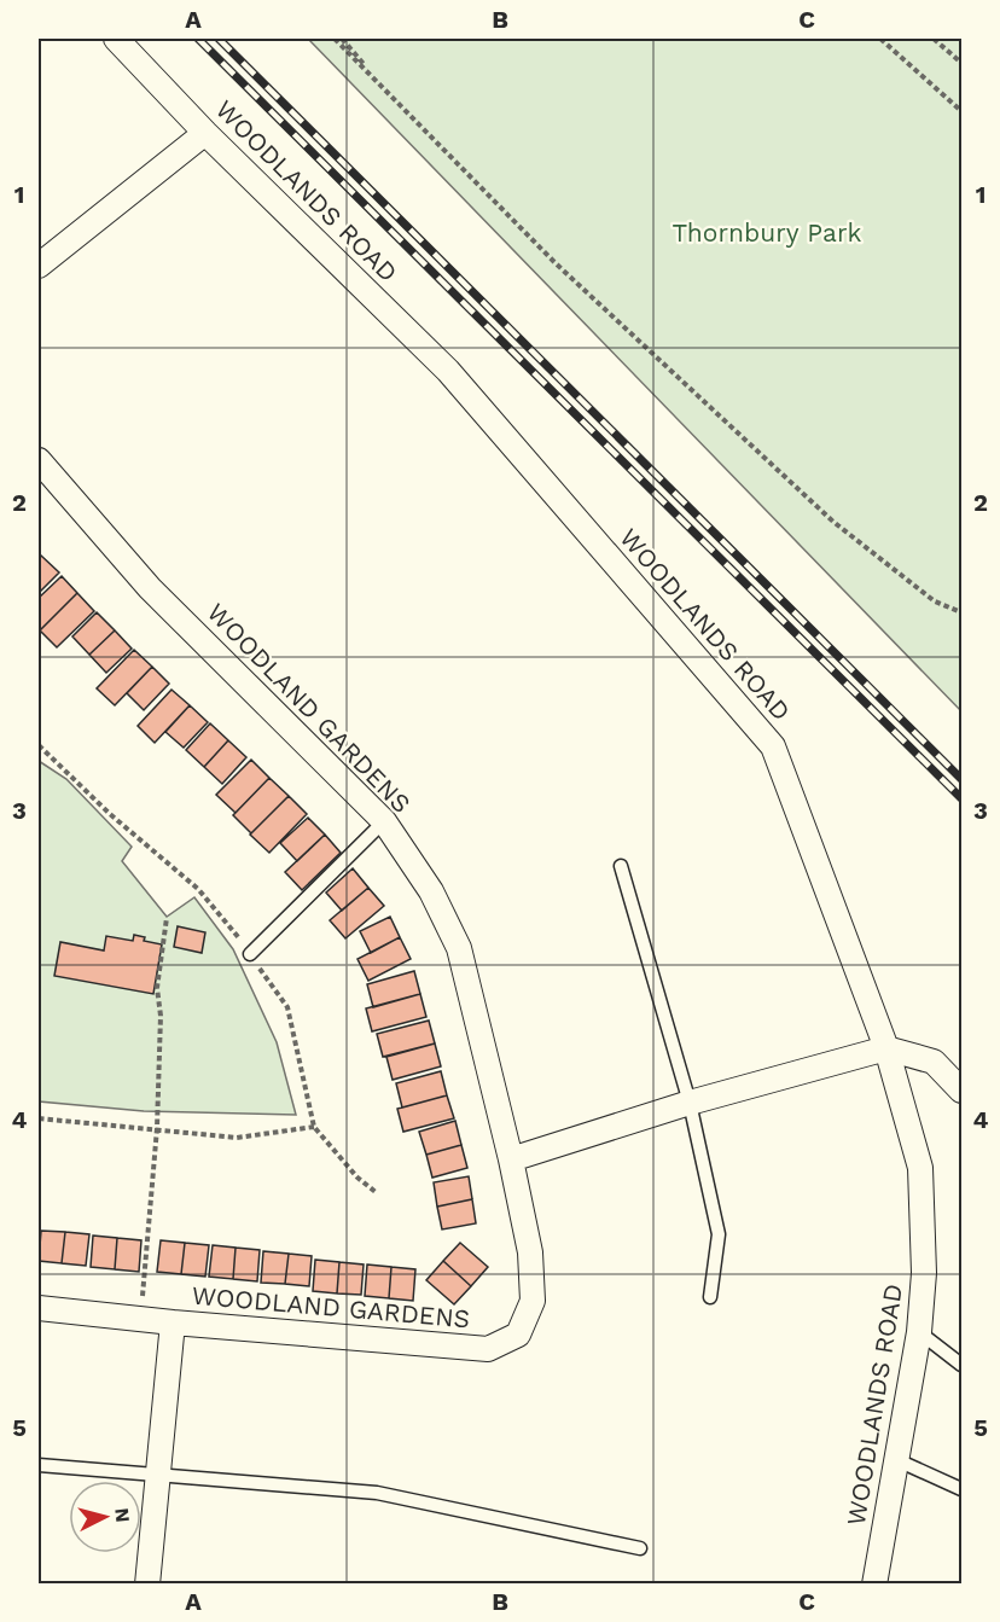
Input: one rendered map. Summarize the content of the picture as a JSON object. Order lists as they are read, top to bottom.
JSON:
{
  "streets": {
    "street": ["WOODLANDS ROAD", "WOODLAND GARDENS"]
  },
  "parks": ["Thornbury Park"],
  "north": "right",
  "grid": {
    "columns": ["A", "B", "C"],
    "rows": [
      "1",
      "2",
      "3",
      "4",
      "5"
    ]
  }
}
